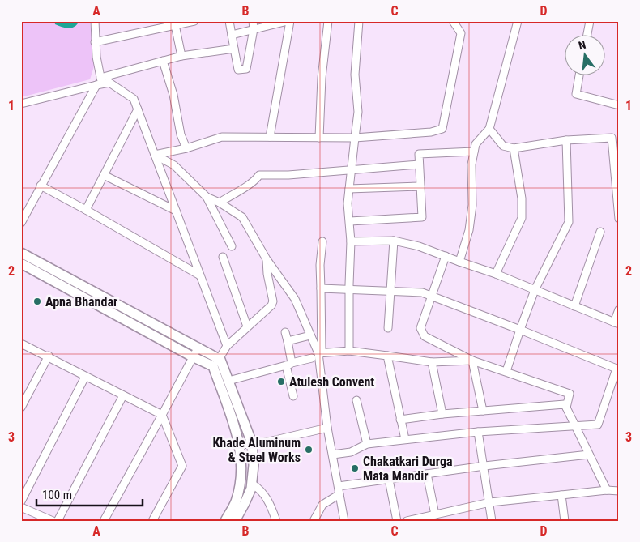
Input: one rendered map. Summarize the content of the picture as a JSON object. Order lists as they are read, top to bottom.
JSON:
{
  "places": [
    "Apna Bhandar",
    "Atulesh Convent",
    "Khade Aluminum & Steel Works",
    "Chakatkari Durga Mata Mandir"
  ],
  "scale_bar": "100 m",
  "north": "top",
  "grid": {
    "columns": [
      "A",
      "B",
      "C",
      "D"
    ],
    "rows": ["1", "2", "3"]
  }
}
